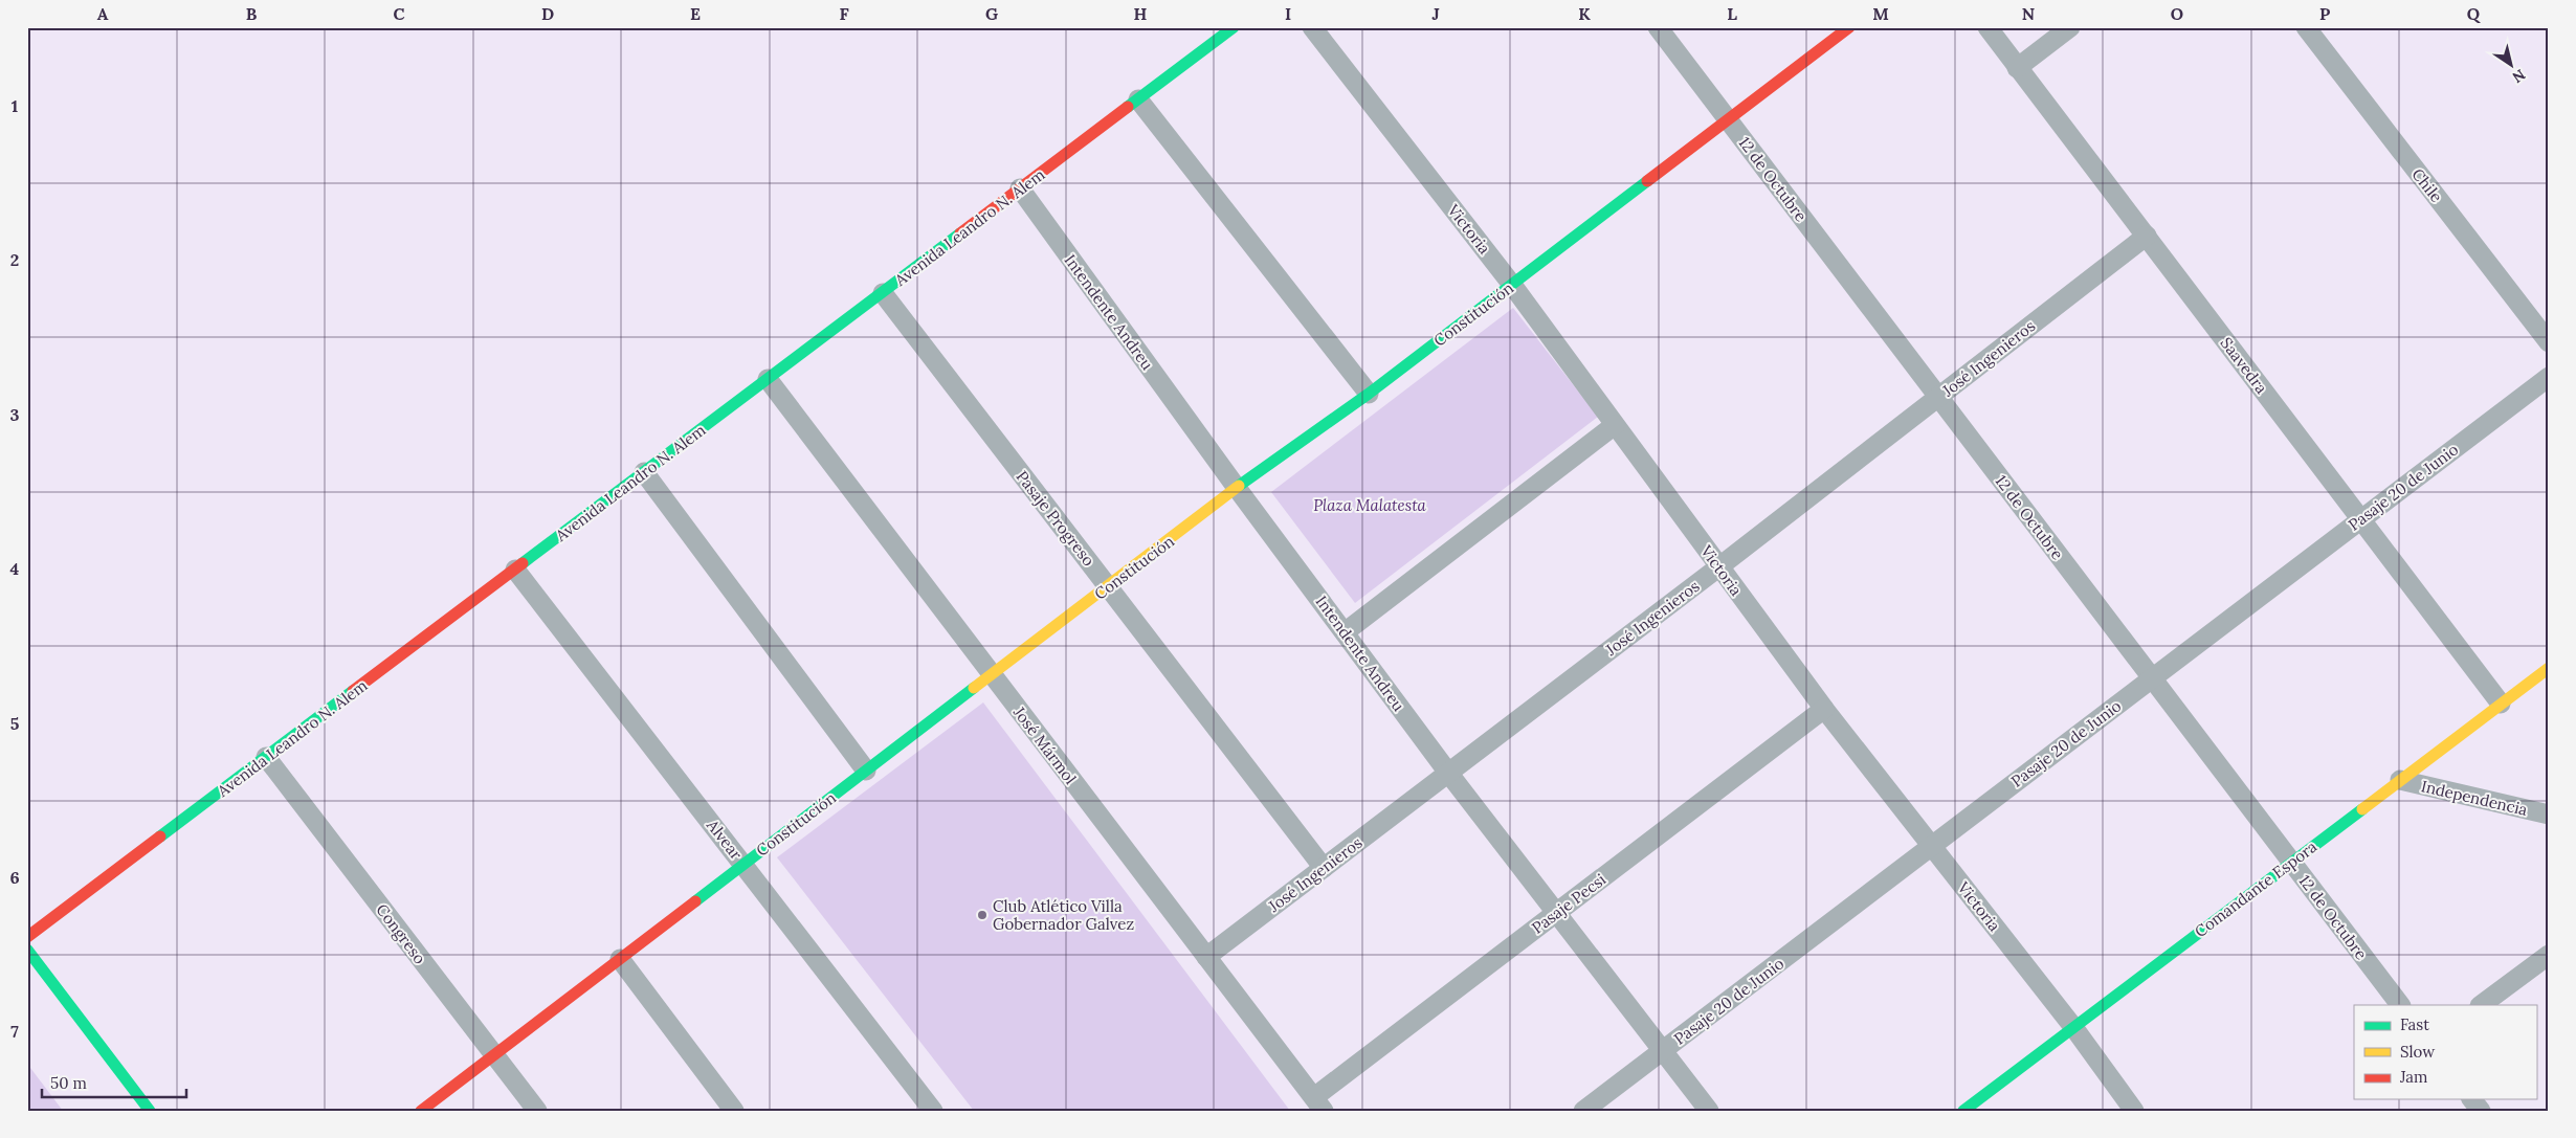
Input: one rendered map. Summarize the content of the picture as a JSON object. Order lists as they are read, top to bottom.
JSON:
{
  "streets": {
    "street": [
      "12 de Octubre",
      "Chile",
      "Avenida Leandro N. Alem",
      "Victoria",
      "Intendente Andreu",
      "Constitución",
      "José Ingenieros",
      "Saavedra",
      "Pasaje 20 de Junio",
      "Pasaje Progreso",
      "José Mármol",
      "Independencia",
      "Alvear",
      "Comandante Espora",
      "Pasaje Pecsi",
      "Congreso"
    ]
  },
  "crossings": [
    ["12 de Octubre", "Constitución"],
    ["12 de Octubre", "José Ingenieros"],
    ["12 de Octubre", "Pasaje 20 de Junio"],
    ["12 de Octubre", "Comandante Espora"],
    ["Avenida Leandro N. Alem", "Intendente Andreu"],
    ["Avenida Leandro N. Alem", "Pasaje Progreso"],
    ["Avenida Leandro N. Alem", "José Mármol"],
    ["Avenida Leandro N. Alem", "Alvear"],
    ["Avenida Leandro N. Alem", "Congreso"],
    ["Victoria", "Constitución"],
    ["Victoria", "José Ingenieros"],
    ["Victoria", "Pasaje 20 de Junio"],
    ["Victoria", "Comandante Espora"],
    ["Victoria", "Pasaje Pecsi"],
    ["Intendente Andreu", "Constitución"],
    ["Intendente Andreu", "José Ingenieros"],
    ["Intendente Andreu", "Pasaje 20 de Junio"],
    ["Intendente Andreu", "Pasaje Pecsi"],
    ["Constitución", "Pasaje Progreso"],
    ["Constitución", "José Mármol"],
    ["Constitución", "Alvear"],
    ["Constitución", "Congreso"],
    ["José Ingenieros", "Saavedra"],
    ["José Ingenieros", "Pasaje Progreso"],
    ["José Ingenieros", "José Mármol"],
    ["Saavedra", "Pasaje 20 de Junio"],
    ["Saavedra", "Comandante Espora"],
    ["José Mármol", "Pasaje Pecsi"],
    ["Independencia", "Comandante Espora"]
  ],
  "parks": ["Plaza Malatesta"],
  "places": ["Club Atlético Villa Gobernador Galvez"],
  "legend": ["Fast", "Slow", "Jam"],
  "scale_bar": "50 m",
  "north": "bottom right",
  "grid": {
    "columns": [
      "A",
      "B",
      "C",
      "D",
      "E",
      "F",
      "G",
      "H",
      "I",
      "J",
      "K",
      "L",
      "M",
      "N",
      "O",
      "P",
      "Q"
    ],
    "rows": [
      "1",
      "2",
      "3",
      "4",
      "5",
      "6",
      "7"
    ]
  }
}
